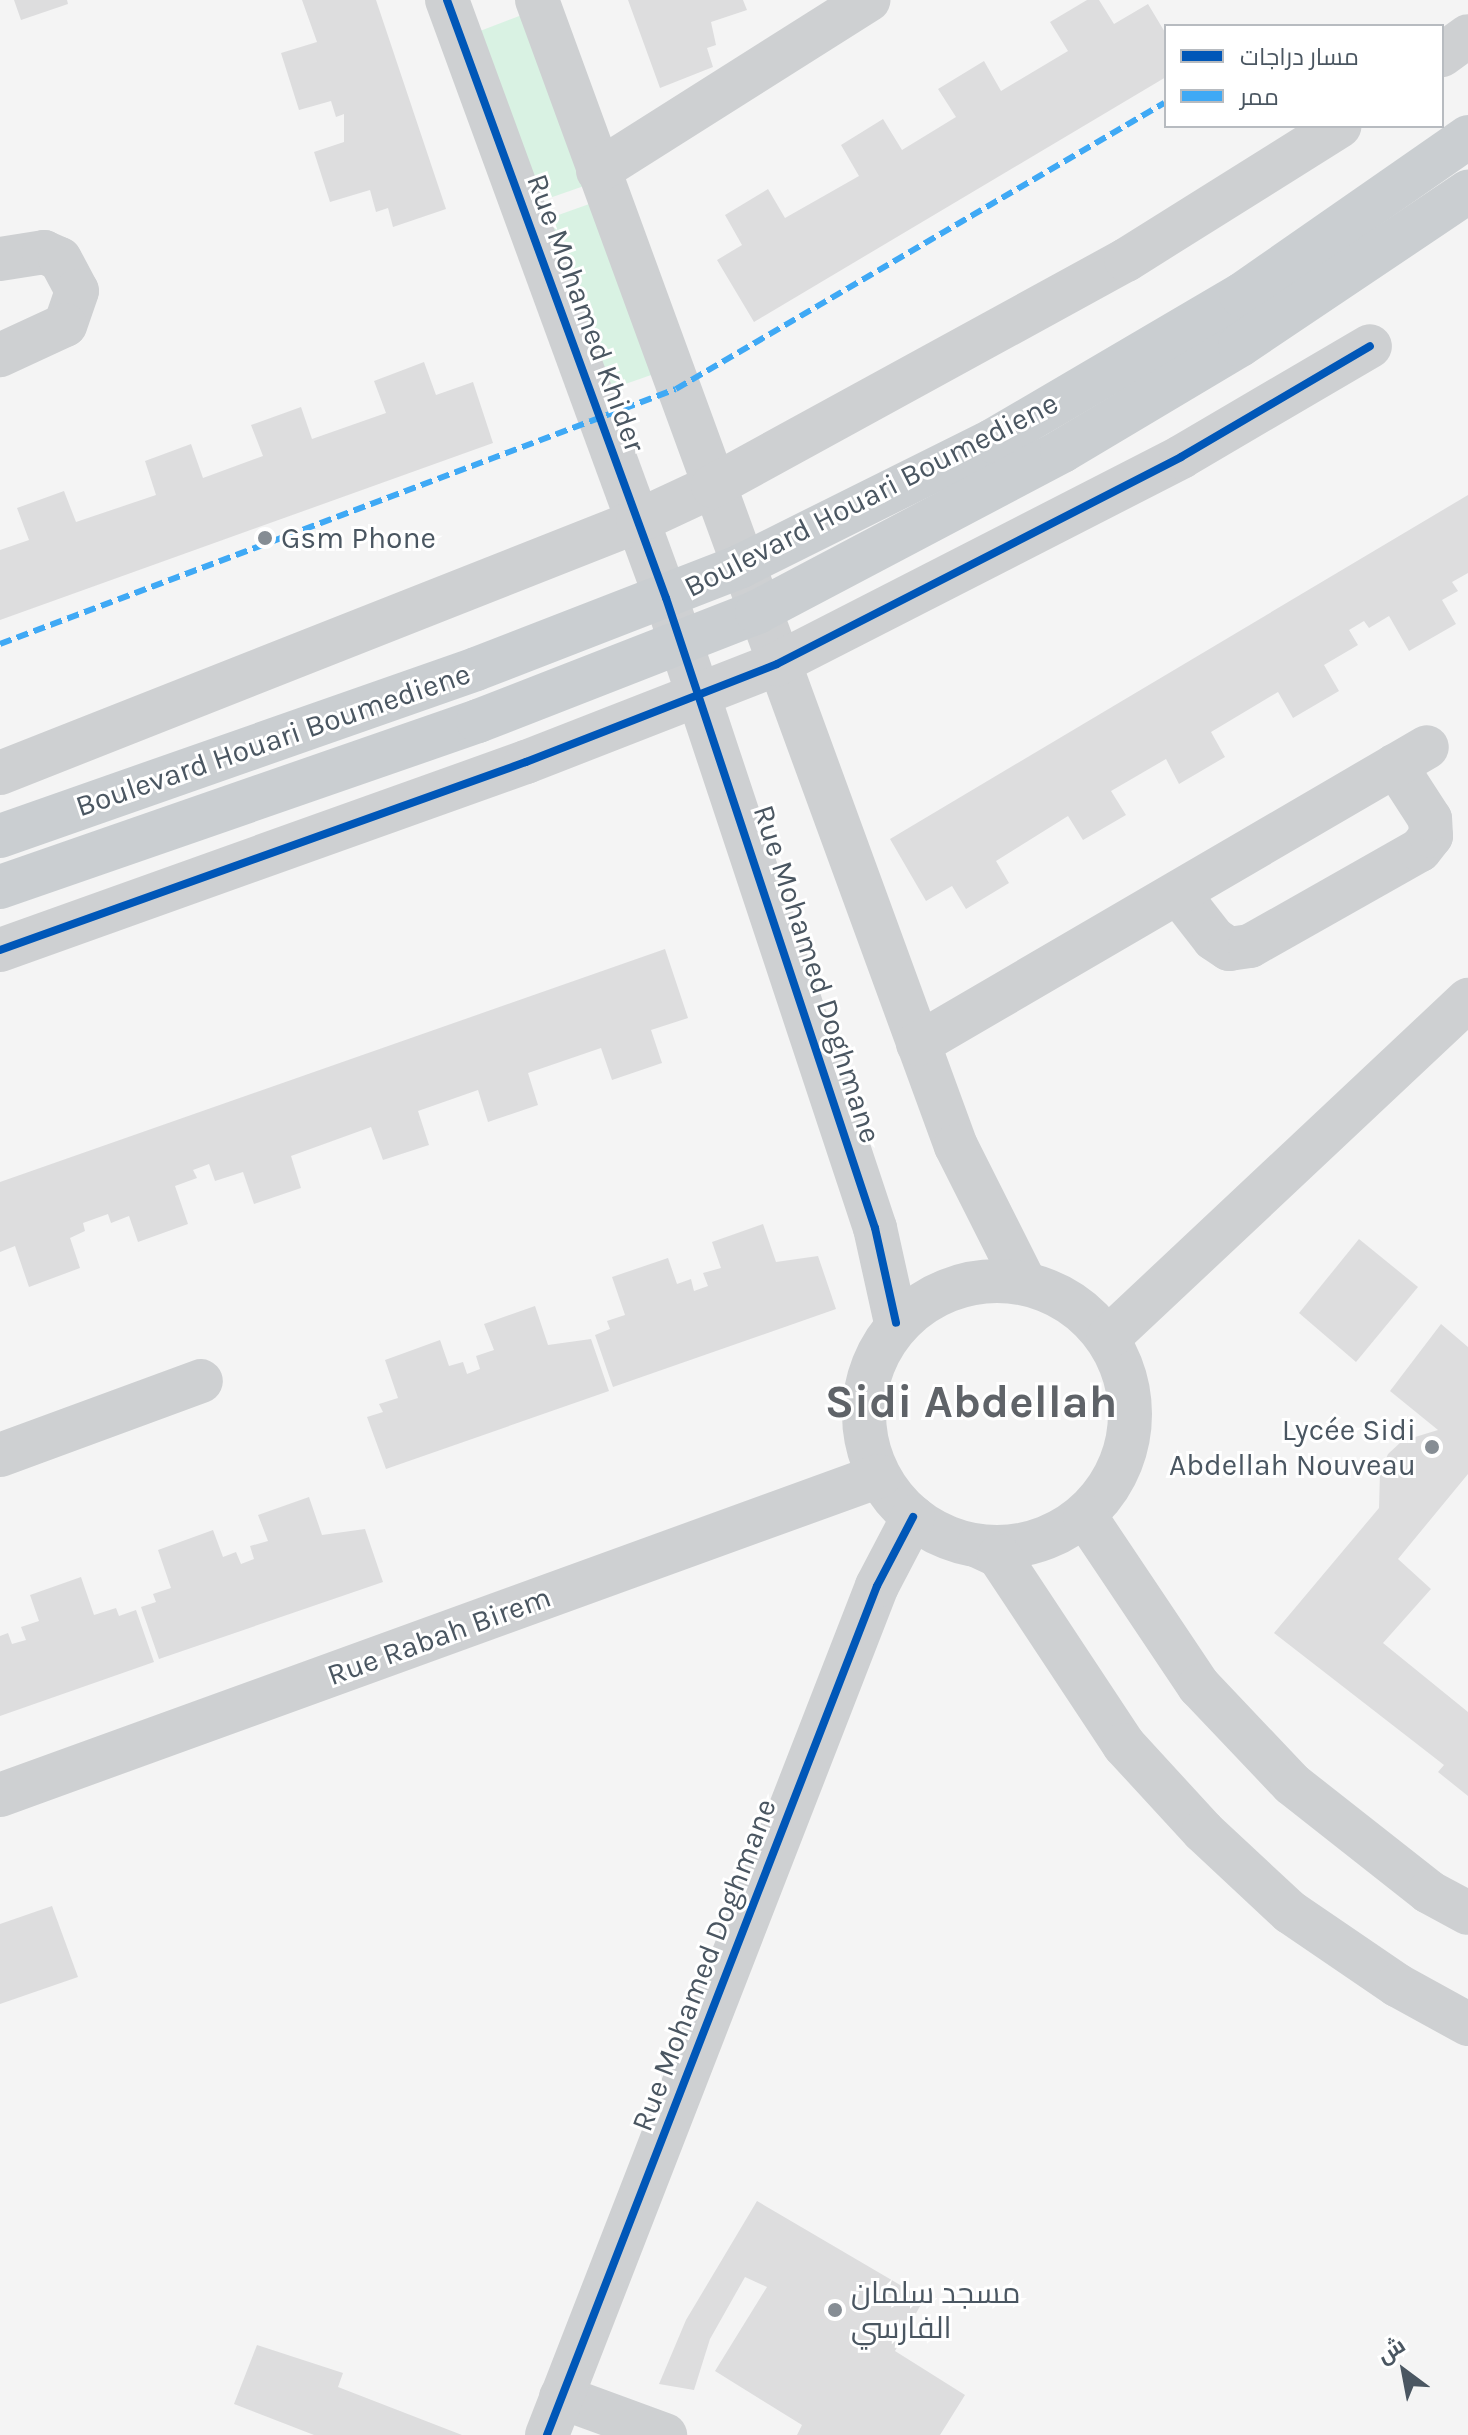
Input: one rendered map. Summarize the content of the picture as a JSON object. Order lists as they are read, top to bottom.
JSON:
{
  "streets": {
    "main road": ["Boulevard Houari Boumediene"],
    "street": ["Rue Mohamed Khider", "Rue Mohamed Doghmane", "Rue Rabah Birem"]
  },
  "crossings": [
    ["Rue Mohamed Khider", "Boulevard Houari Boumediene"],
    ["Rue Mohamed Khider", "Rue Mohamed Doghmane"],
    ["Boulevard Houari Boumediene", "Rue Mohamed Doghmane"],
    ["Rue Mohamed Doghmane", "Rue Rabah Birem"]
  ],
  "districts": ["Sidi Abdellah"],
  "places": ["Gsm Phone", "Lycée Sidi Abdellah Nouveau", "مسجد سلمان الفارسي"],
  "legend": ["مسار دراجات", "ممر"],
  "north": "top left"
}
